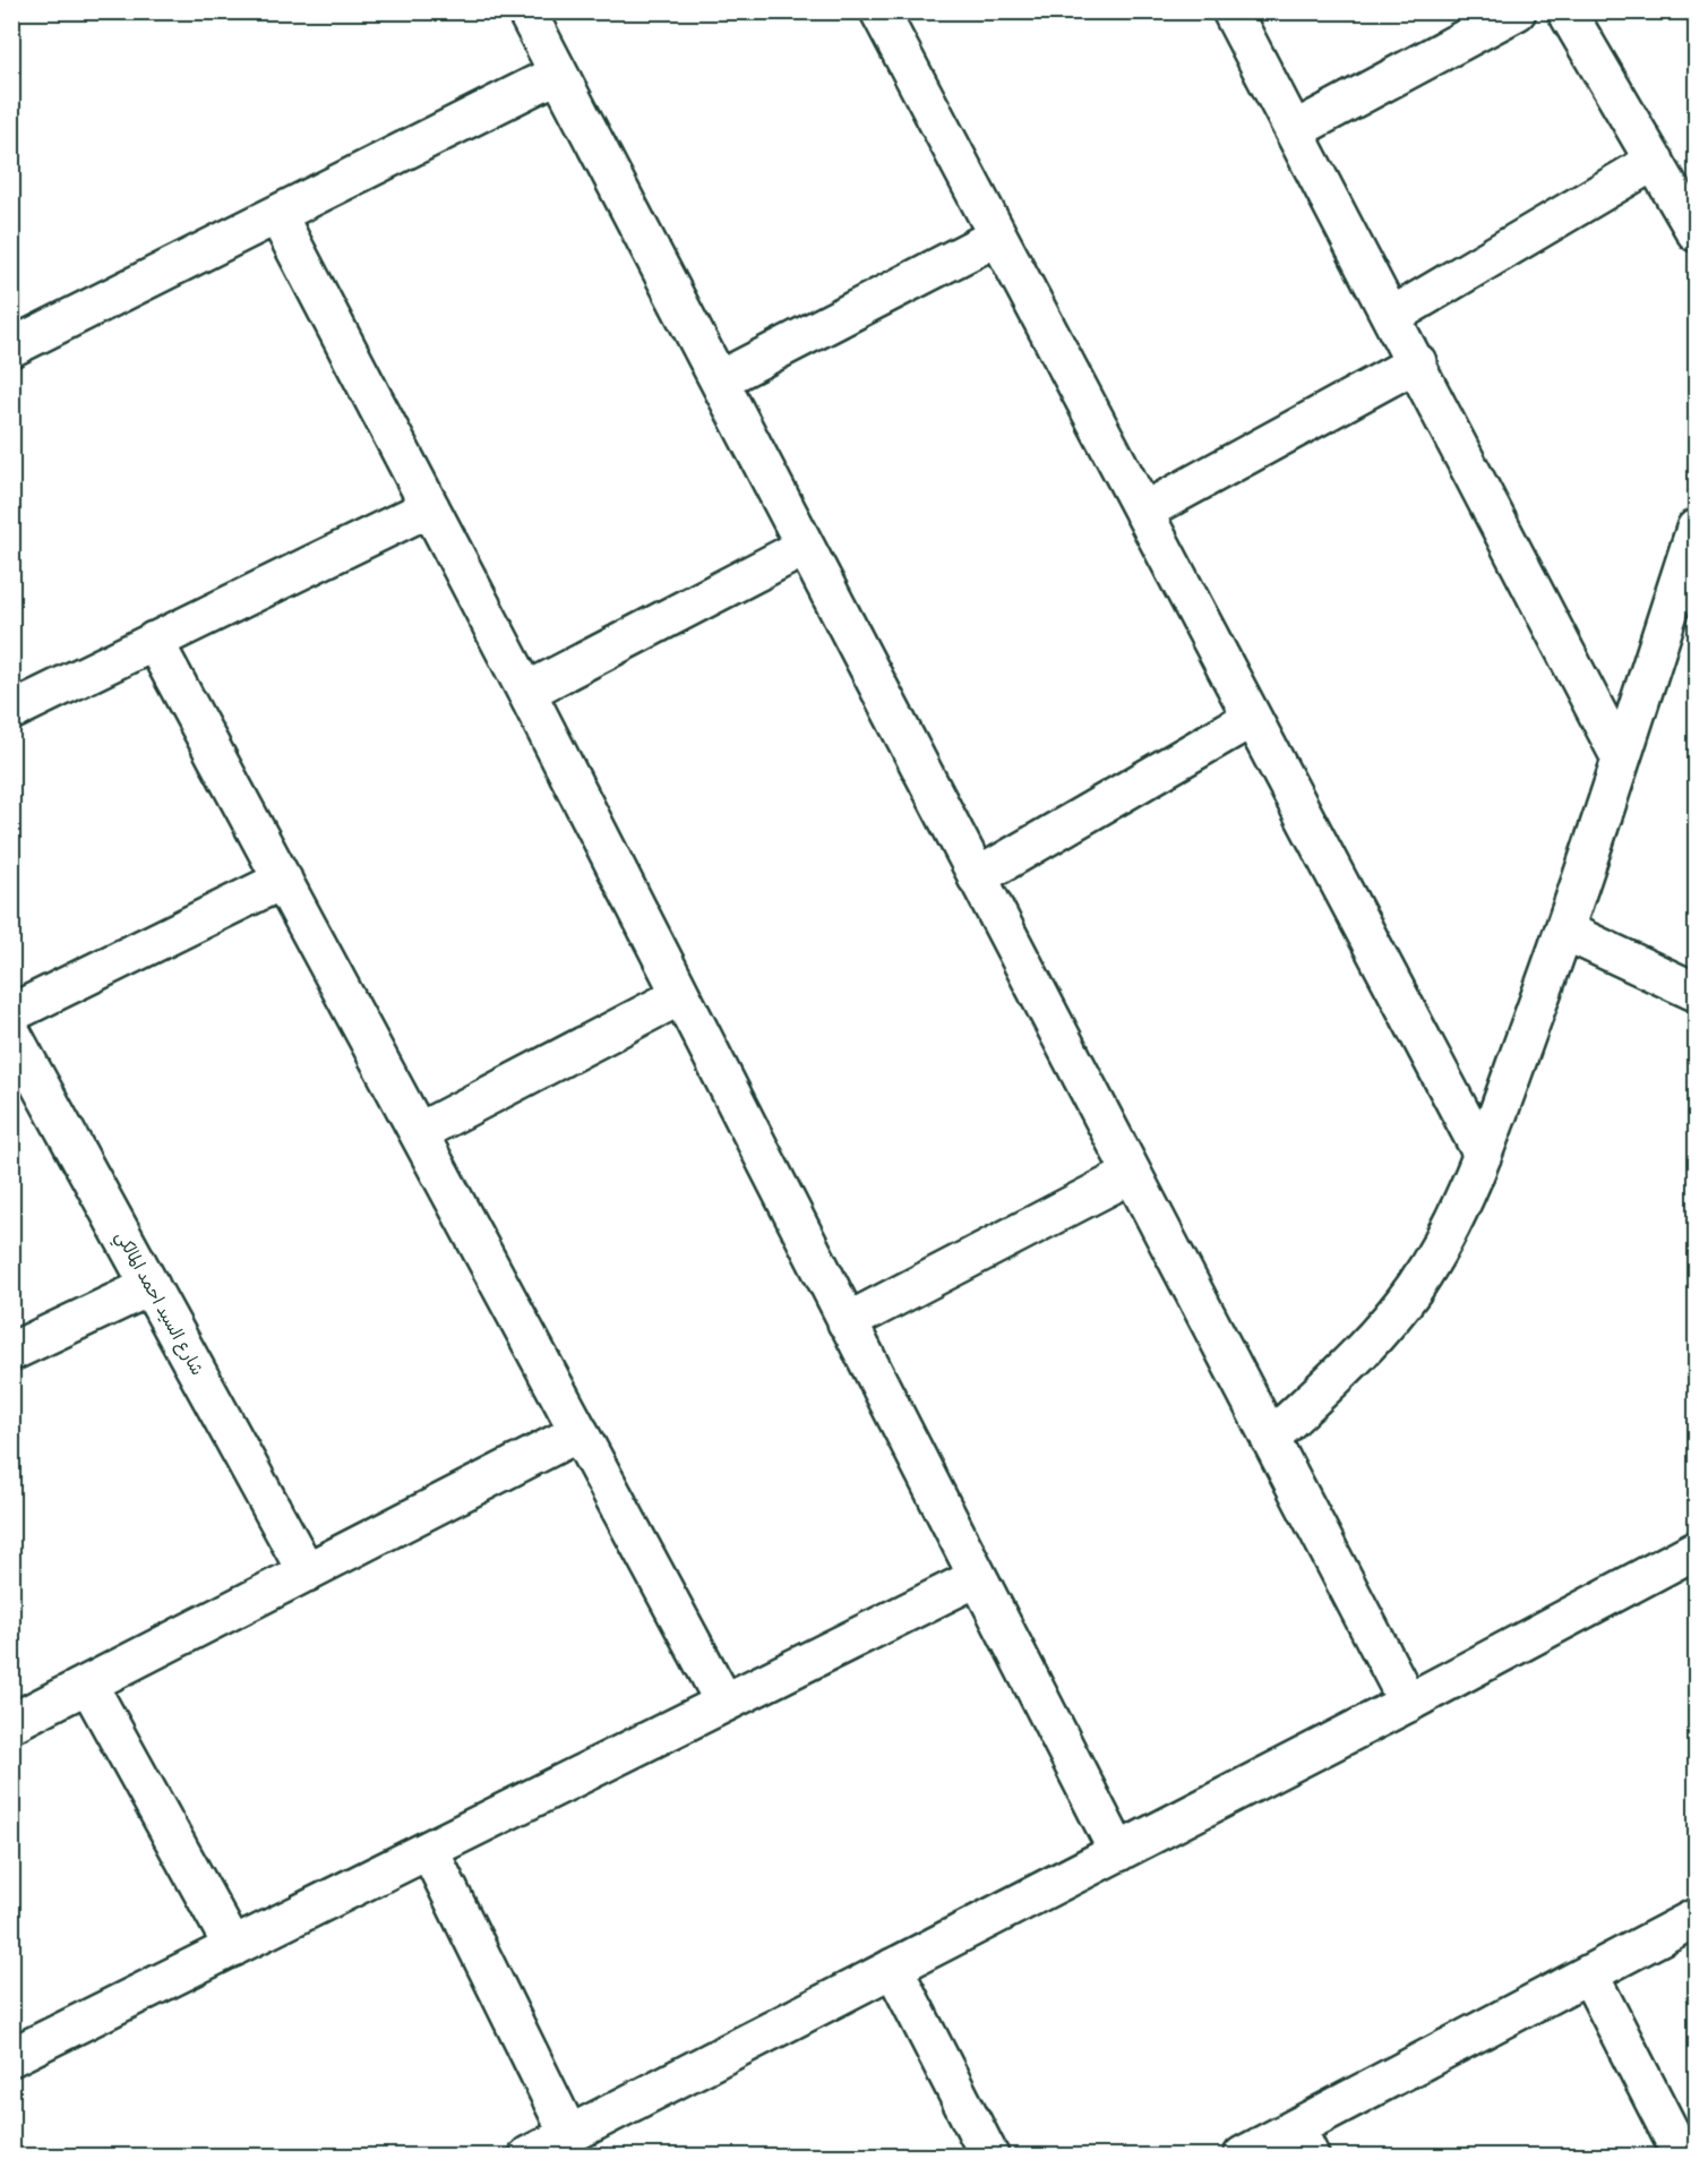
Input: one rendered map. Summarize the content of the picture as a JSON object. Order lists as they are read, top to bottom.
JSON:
{
  "streets": {
    "street": ["شارع السيد احمد المالكي"]
  }
}
